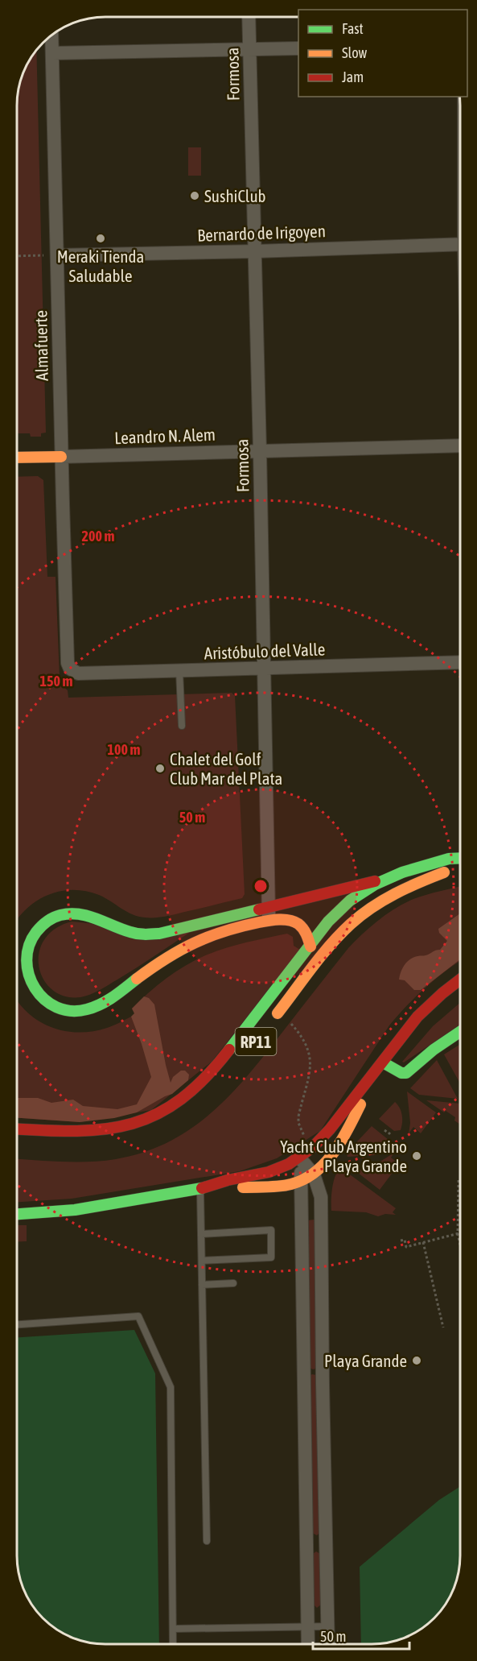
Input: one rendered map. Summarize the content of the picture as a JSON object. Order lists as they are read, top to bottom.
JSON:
{
  "streets": {
    "main road": ["Leandro N. Alem", "RP11"],
    "street": [
      "Formosa",
      "Bernardo de Irigoyen",
      "Almafuerte",
      "Aristóbulo del Valle"
    ]
  },
  "crossings": [
    ["Formosa", "Bernardo de Irigoyen"],
    ["Formosa", "Leandro N. Alem"],
    ["Formosa", "Aristóbulo del Valle"],
    ["Bernardo de Irigoyen", "Almafuerte"],
    ["Almafuerte", "Leandro N. Alem"],
    ["Almafuerte", "Aristóbulo del Valle"]
  ],
  "places": [
    "SushiClub",
    "Meraki Tienda Saludable",
    "Chalet del Golf Club Mar del Plata",
    "Yacht Club Argentino Playa Grande",
    "Playa Grande"
  ],
  "legend": ["Fast", "Slow", "Jam"],
  "scale_bar": "50 m",
  "rings": [
    "200 m",
    "150 m",
    "100 m",
    "50 m"
  ]
}
